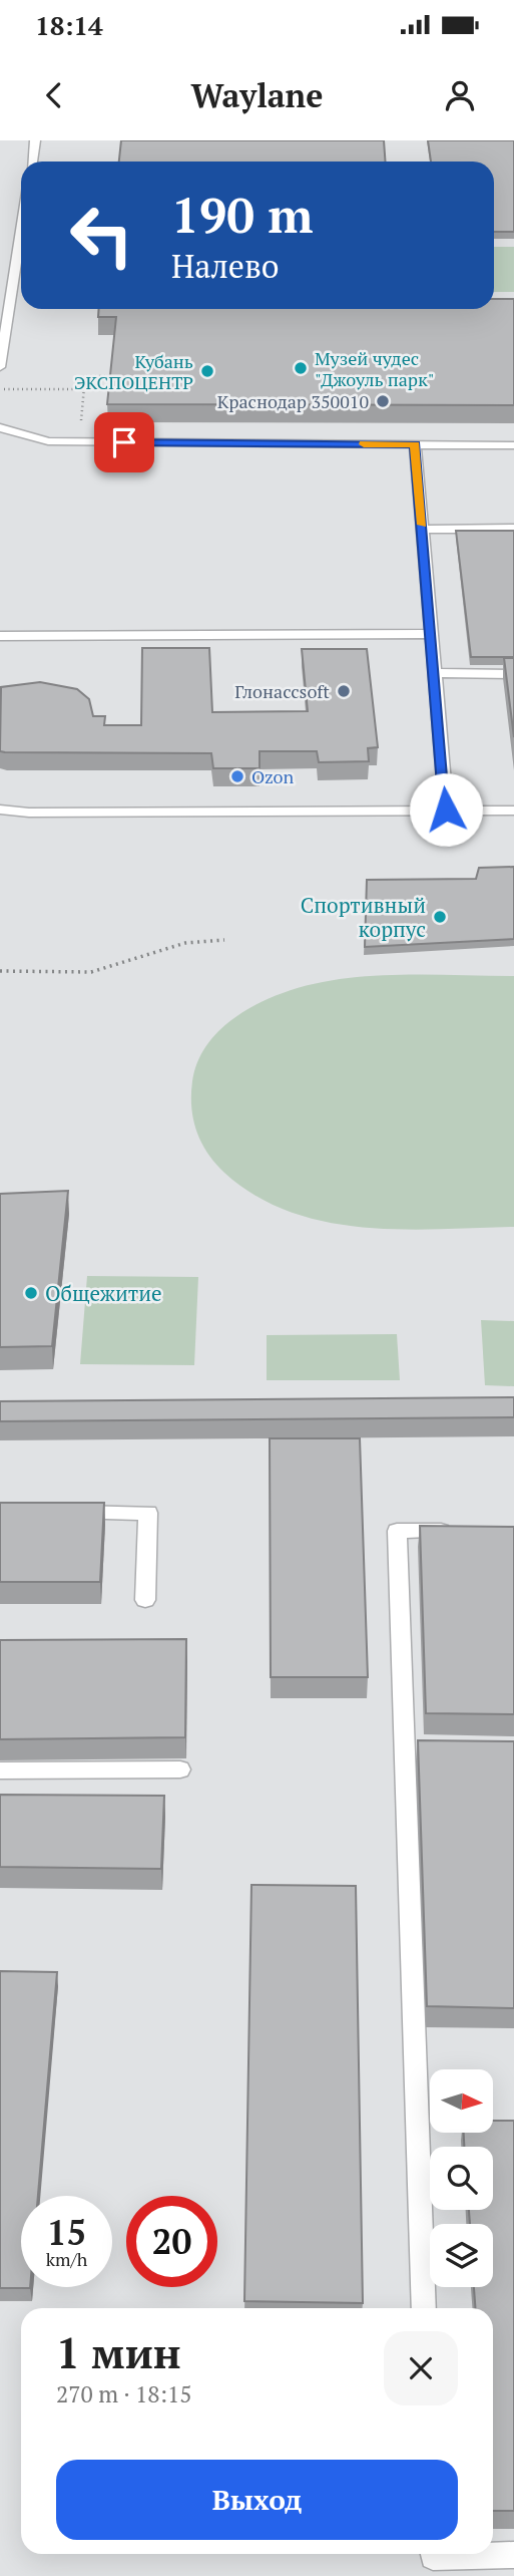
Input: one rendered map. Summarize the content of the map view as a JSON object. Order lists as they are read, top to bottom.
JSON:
{
  "places": [
    "Музей чудес \"Джоуль парк\"",
    "Кубань ЭКСПОЦЕНТР",
    "Краснодар 350010",
    "Глонассsoft",
    "Ozon",
    "Спортивный корпус",
    "Общежитие"
  ],
  "north": "right",
  "page": {
    "status": "18:14",
    "header": "Waylane",
    "turn": ["190 m", "Налево"],
    "speed": "15 km/h",
    "limit": "20",
    "heading": ["1 мин", "270 m · 18:15"],
    "buttons": "Выход"
  }
}
